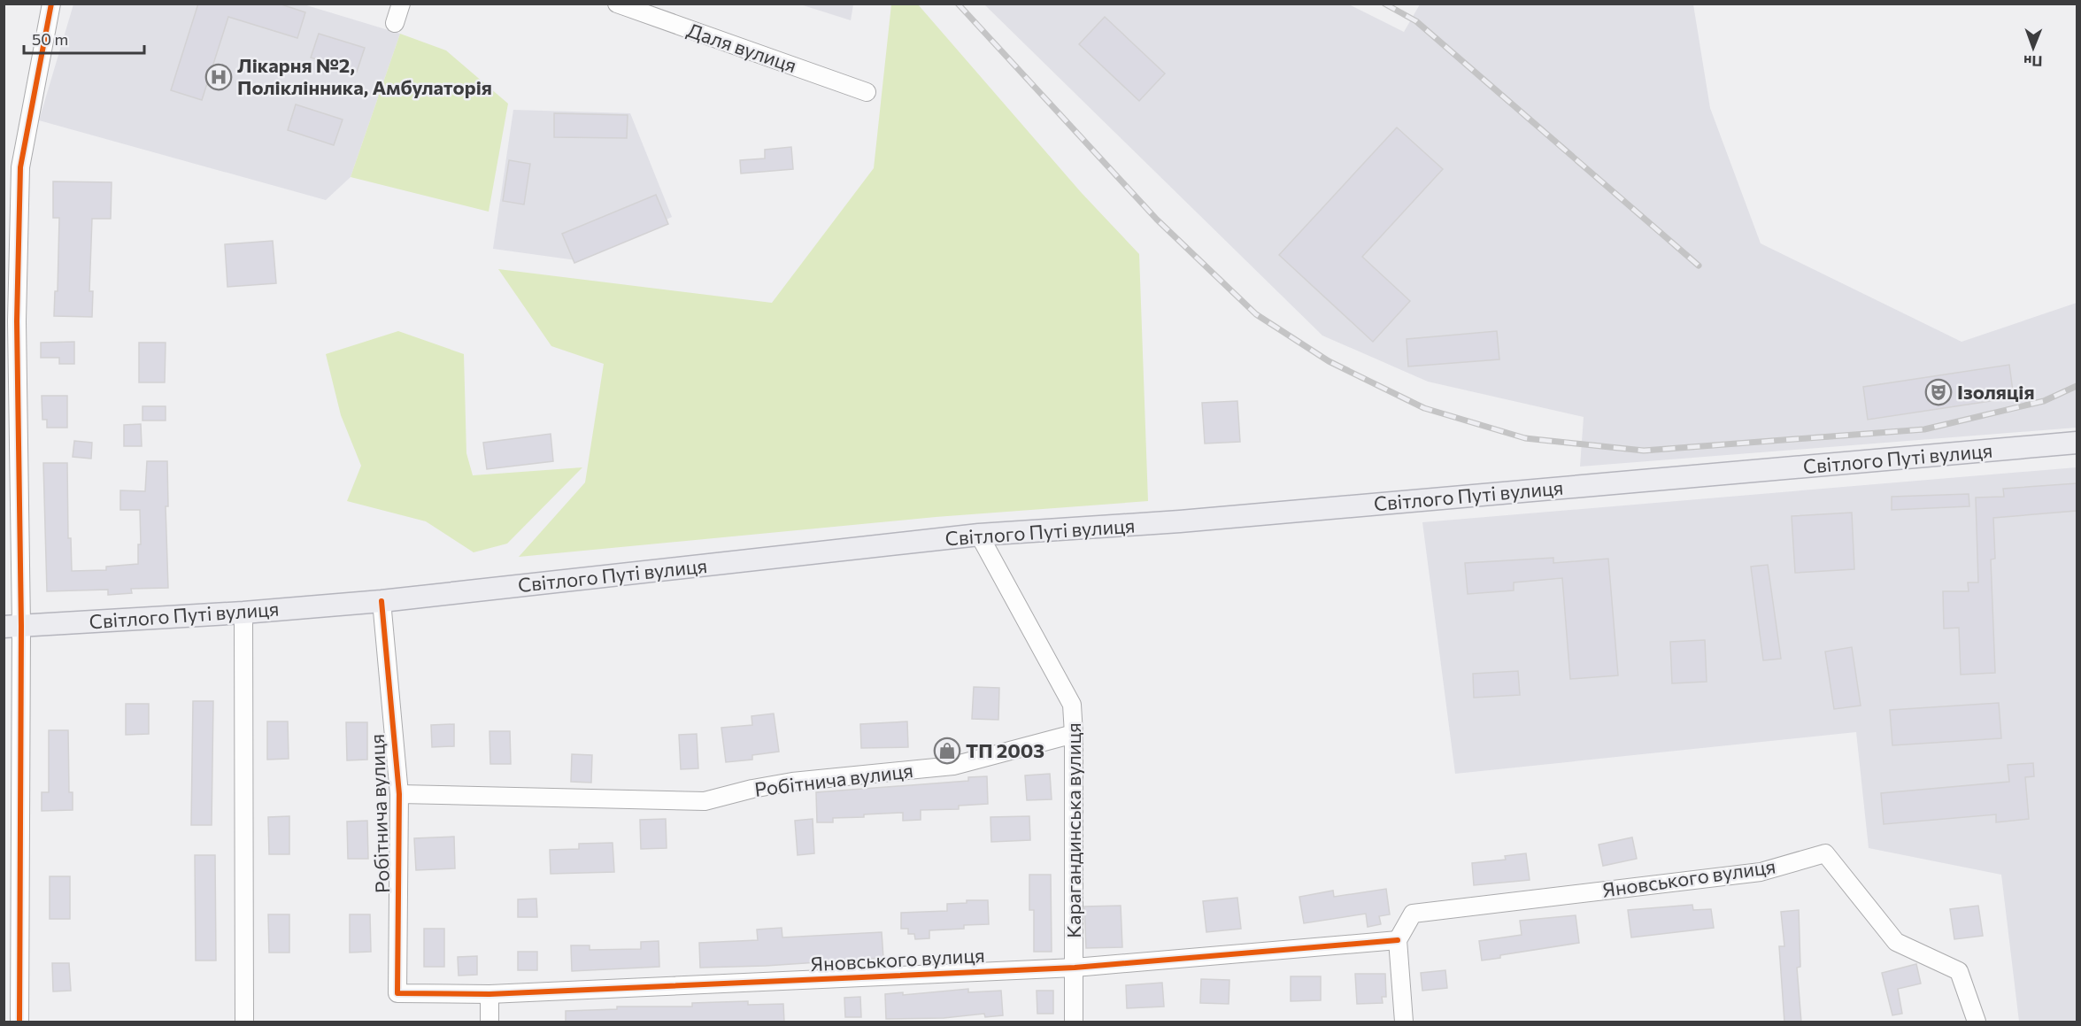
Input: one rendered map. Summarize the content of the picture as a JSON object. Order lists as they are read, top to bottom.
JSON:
{
  "streets": {
    "main road": ["Світлого Путі вулиця"],
    "street": [
      "Даля вулиця",
      "Робітнича вулиця",
      "Карагандинська вулиця",
      "Яновського вулиця"
    ]
  },
  "crossings": [
    ["Світлого Путі вулиця", "Робітнича вулиця"],
    ["Світлого Путі вулиця", "Карагандинська вулиця"],
    ["Робітнича вулиця", "Карагандинська вулиця"],
    ["Робітнича вулиця", "Яновського вулиця"],
    ["Карагандинська вулиця", "Яновського вулиця"]
  ],
  "places": {
    "hospital": ["Лікарня №2, Поліклінника, Амбулаторія"],
    "theatre": ["Ізоляція"],
    "shop": ["ТП 2003"]
  },
  "scale_bar": "50 m",
  "north": "bottom"
}
